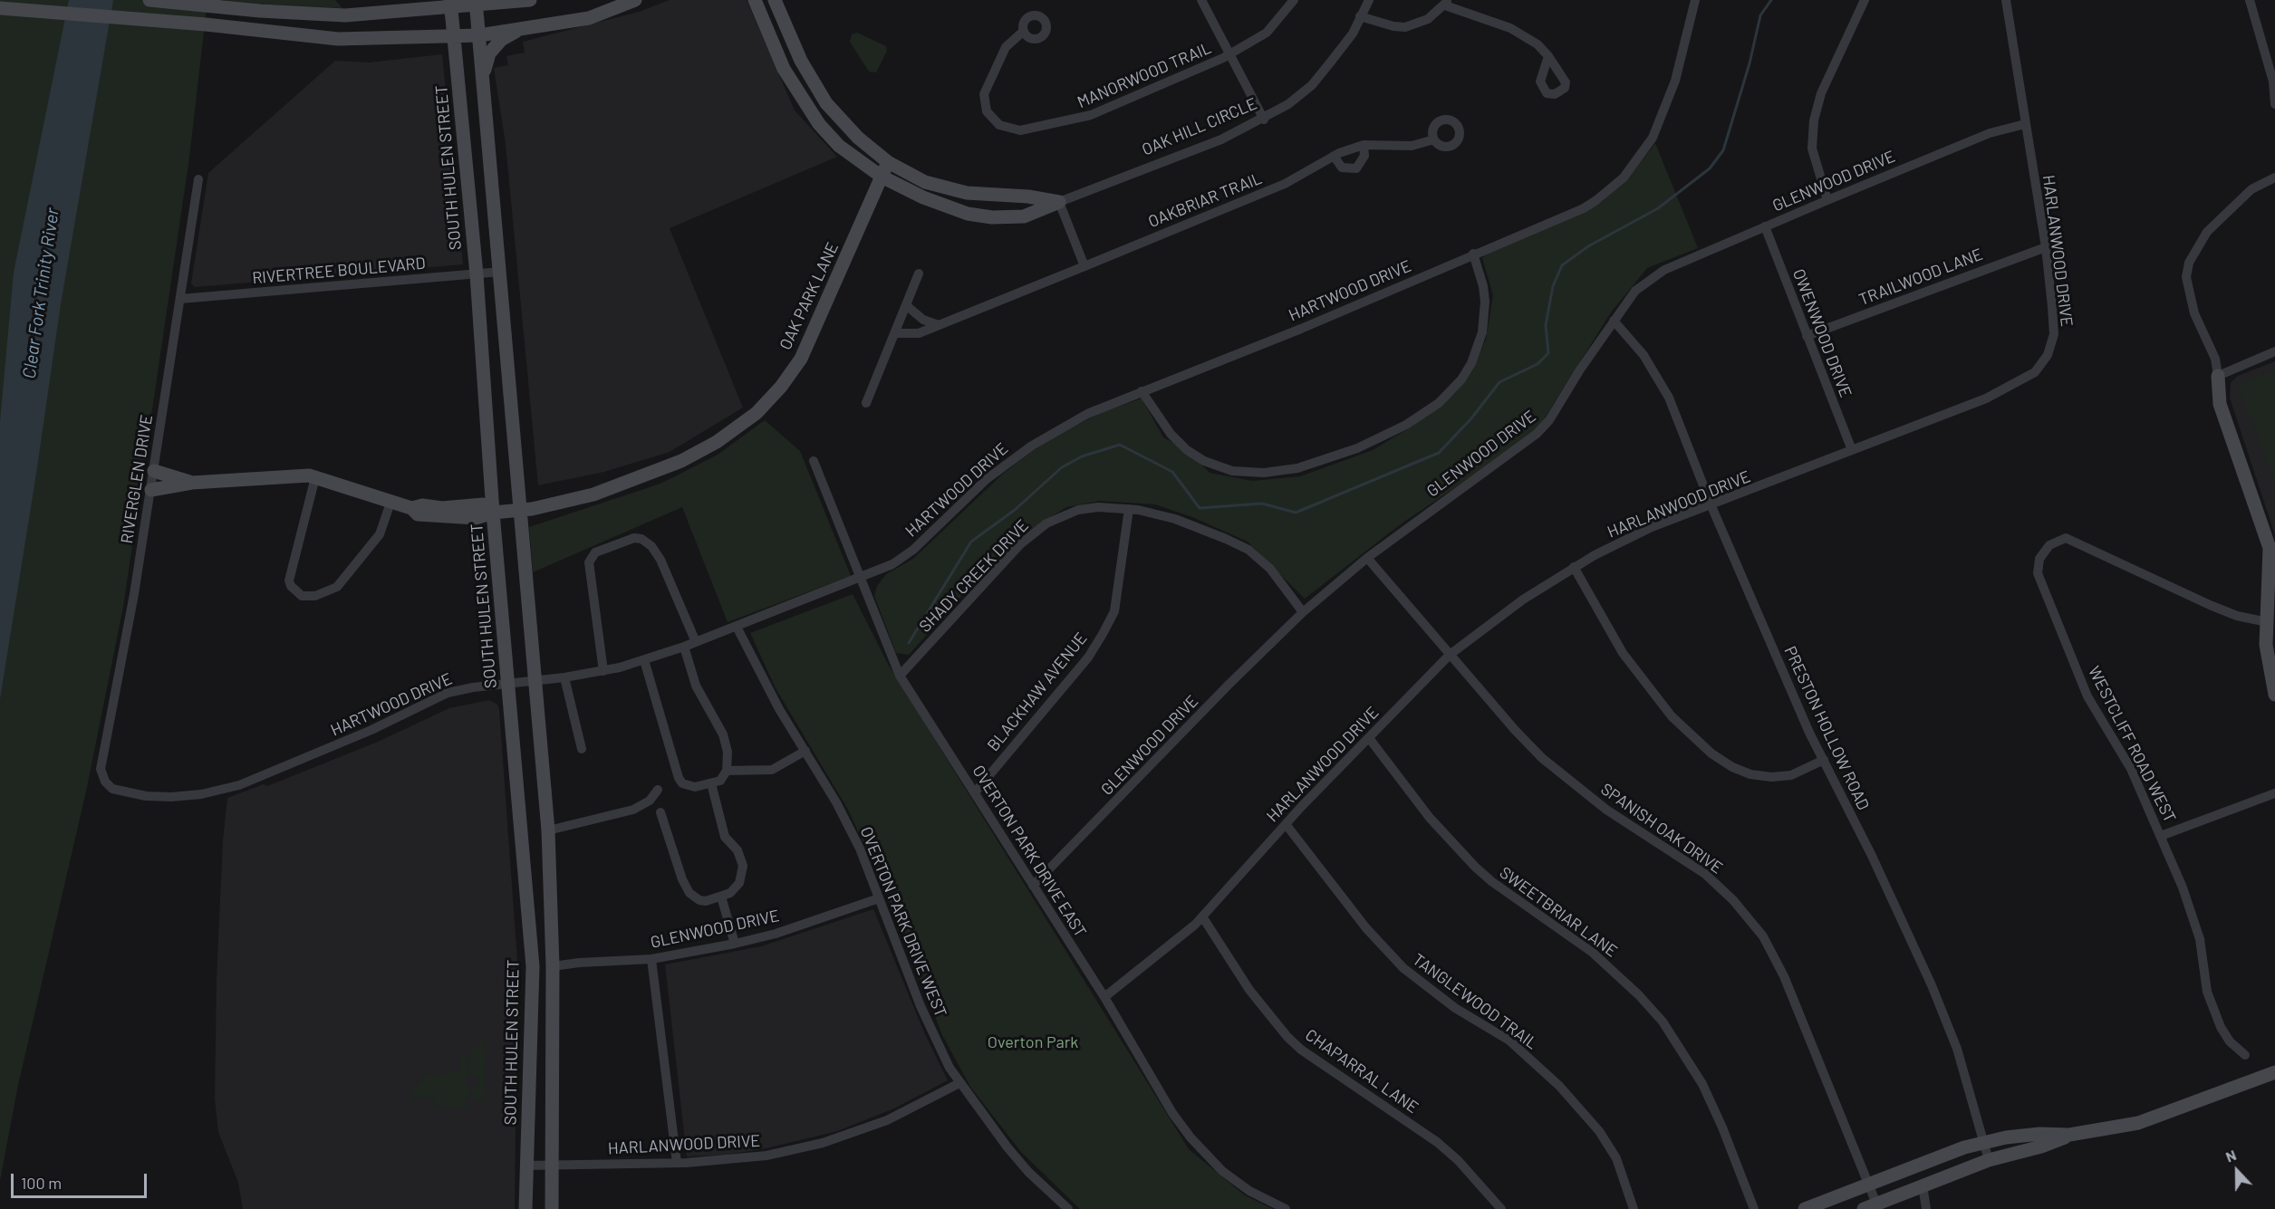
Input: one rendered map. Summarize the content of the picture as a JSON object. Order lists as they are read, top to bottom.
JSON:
{
  "streets": {
    "main road": ["OAK HILL CIRCLE", "SOUTH HULEN STREET", "OAK PARK LANE"],
    "street": [
      "MANORWOOD TRAIL",
      "GLENWOOD DRIVE",
      "OAKBRIAR TRAIL",
      "HARLANWOOD DRIVE",
      "RIVERTREE BOULEVARD",
      "TRAILWOOD LANE",
      "HARTWOOD DRIVE",
      "OWENWOOD DRIVE",
      "RIVERGLEN DRIVE",
      "SHADY CREEK DRIVE",
      "BLACKHAW AVENUE",
      "PRESTON HOLLOW ROAD",
      "WESTCLIFF ROAD WEST",
      "SPANISH OAK DRIVE",
      "OVERTON PARK DRIVE EAST",
      "SWEETBRIAR LANE",
      "OVERTON PARK DRIVE WEST",
      "TANGLEWOOD TRAIL",
      "CHAPARRAL LANE"
    ]
  },
  "crossings": [
    ["OAK HILL CIRCLE", "OAK PARK LANE"],
    ["SOUTH HULEN STREET", "HARLANWOOD DRIVE"],
    ["SOUTH HULEN STREET", "RIVERTREE BOULEVARD"],
    ["SOUTH HULEN STREET", "HARTWOOD DRIVE"],
    ["SOUTH HULEN STREET", "OAK PARK LANE"],
    ["GLENWOOD DRIVE", "HARLANWOOD DRIVE"],
    ["GLENWOOD DRIVE", "OWENWOOD DRIVE"],
    ["GLENWOOD DRIVE", "SHADY CREEK DRIVE"],
    ["GLENWOOD DRIVE", "PRESTON HOLLOW ROAD"],
    ["GLENWOOD DRIVE", "SPANISH OAK DRIVE"],
    ["GLENWOOD DRIVE", "OVERTON PARK DRIVE EAST"],
    ["GLENWOOD DRIVE", "OVERTON PARK DRIVE WEST"],
    ["HARLANWOOD DRIVE", "TRAILWOOD LANE"],
    ["HARLANWOOD DRIVE", "OWENWOOD DRIVE"],
    ["HARLANWOOD DRIVE", "PRESTON HOLLOW ROAD"],
    ["HARLANWOOD DRIVE", "SPANISH OAK DRIVE"],
    ["HARLANWOOD DRIVE", "OVERTON PARK DRIVE EAST"],
    ["HARLANWOOD DRIVE", "SWEETBRIAR LANE"],
    ["HARLANWOOD DRIVE", "OVERTON PARK DRIVE WEST"],
    ["HARLANWOOD DRIVE", "TANGLEWOOD TRAIL"],
    ["HARLANWOOD DRIVE", "CHAPARRAL LANE"],
    ["RIVERTREE BOULEVARD", "RIVERGLEN DRIVE"],
    ["TRAILWOOD LANE", "OWENWOOD DRIVE"],
    ["HARTWOOD DRIVE", "RIVERGLEN DRIVE"],
    ["HARTWOOD DRIVE", "OVERTON PARK DRIVE EAST"],
    ["HARTWOOD DRIVE", "OVERTON PARK DRIVE WEST"],
    ["OAK PARK LANE", "RIVERGLEN DRIVE"],
    ["SHADY CREEK DRIVE", "BLACKHAW AVENUE"],
    ["SHADY CREEK DRIVE", "OVERTON PARK DRIVE EAST"],
    ["BLACKHAW AVENUE", "OVERTON PARK DRIVE EAST"]
  ],
  "water": ["Clear Fork Trinity River"],
  "parks": ["Overton Park"],
  "scale_bar": "100 m",
  "north": "top"
}
